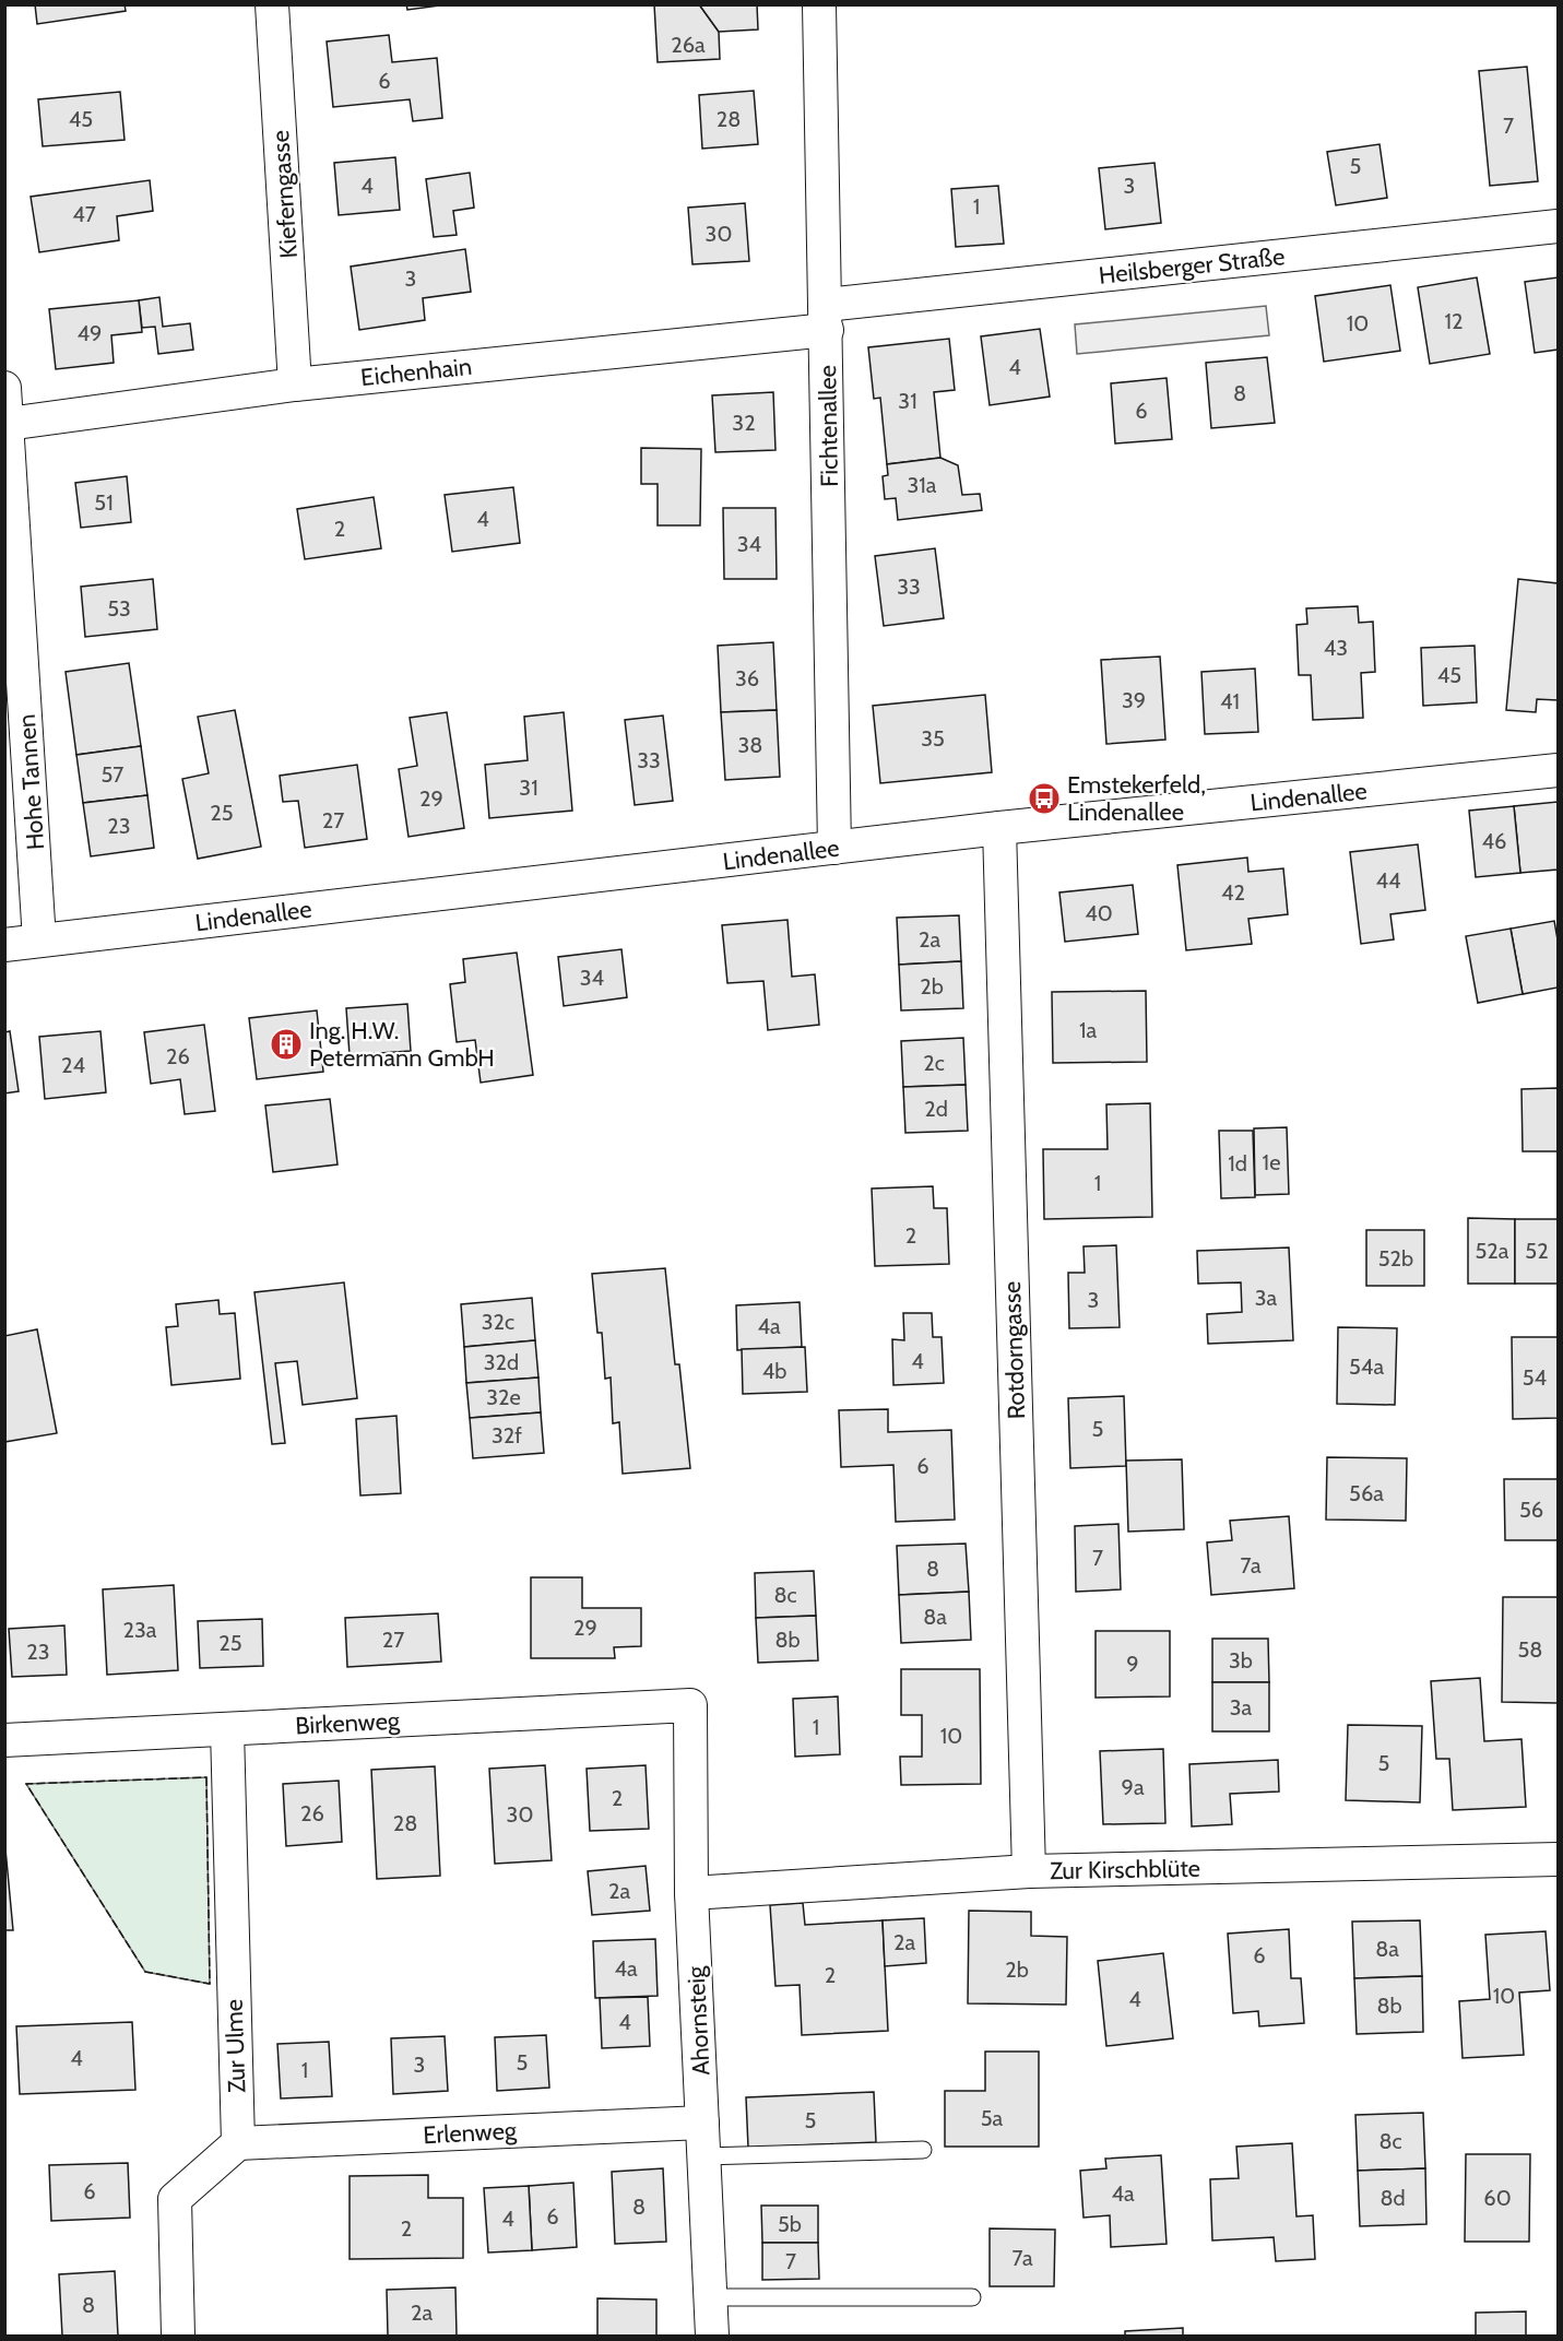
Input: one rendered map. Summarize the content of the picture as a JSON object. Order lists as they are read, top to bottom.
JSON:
{
  "streets": {
    "street": [
      "Kieferngasse",
      "Heilsberger Straße",
      "Eichenhain",
      "Fichtenallee",
      "Hohe Tannen",
      "Lindenallee",
      "Rotdorngasse",
      "Birkenweg",
      "Zur Kirschblüte",
      "Ahornsteig",
      "Zur Ulme",
      "Erlenweg"
    ]
  },
  "crossings": [
    ["Kieferngasse", "Eichenhain"],
    ["Heilsberger Straße", "Eichenhain"],
    ["Heilsberger Straße", "Fichtenallee"],
    ["Eichenhain", "Fichtenallee"],
    ["Eichenhain", "Hohe Tannen"],
    ["Fichtenallee", "Lindenallee"],
    ["Hohe Tannen", "Lindenallee"],
    ["Lindenallee", "Rotdorngasse"],
    ["Rotdorngasse", "Zur Kirschblüte"],
    ["Birkenweg", "Ahornsteig"],
    ["Birkenweg", "Zur Ulme"],
    ["Zur Kirschblüte", "Ahornsteig"],
    ["Ahornsteig", "Erlenweg"],
    ["Zur Ulme", "Erlenweg"]
  ],
  "places": {
    "bus stop": ["Emstekerfeld, Lindenallee"],
    "building": ["Ing. H.W. Petermann GmbH"]
  },
  "house_numbers": [
    "26a",
    "6",
    "45",
    "28",
    "7",
    "5",
    "4",
    "3",
    "1",
    "47",
    "30",
    "3",
    "12",
    "10",
    "49",
    "4",
    "8",
    "31",
    "6",
    "32",
    "31a",
    "51",
    "4",
    "2",
    "34",
    "33",
    "53",
    "43",
    "45",
    "36",
    "39",
    "41",
    "35",
    "38",
    "33",
    "57",
    "31",
    "29",
    "25",
    "27",
    "23",
    "46",
    "44",
    "42",
    "40",
    "2a",
    "34",
    "2b",
    "1a",
    "26",
    "2c",
    "24",
    "2d",
    "1e",
    "1d",
    "1",
    "2",
    "52a",
    "52",
    "52b",
    "3a",
    "3",
    "32c",
    "4a",
    "4",
    "32d",
    "54a",
    "4b",
    "54",
    "32e",
    "5",
    "32f",
    "6",
    "56a",
    "56",
    "7",
    "7a",
    "8",
    "8c",
    "8a",
    "29",
    "23a",
    "27",
    "8b",
    "25",
    "58",
    "23",
    "3b",
    "9",
    "3a",
    "1",
    "10",
    "5",
    "9a",
    "2",
    "26",
    "30",
    "28",
    "2a",
    "2a",
    "8a",
    "6",
    "4a",
    "2b",
    "2",
    "10",
    "4",
    "8b",
    "4",
    "4",
    "5",
    "3",
    "1",
    "5a",
    "5",
    "8c",
    "6",
    "4a",
    "8d",
    "60",
    "8",
    "6",
    "4",
    "5b",
    "2",
    "7a",
    "7",
    "8",
    "2a"
  ]
}
